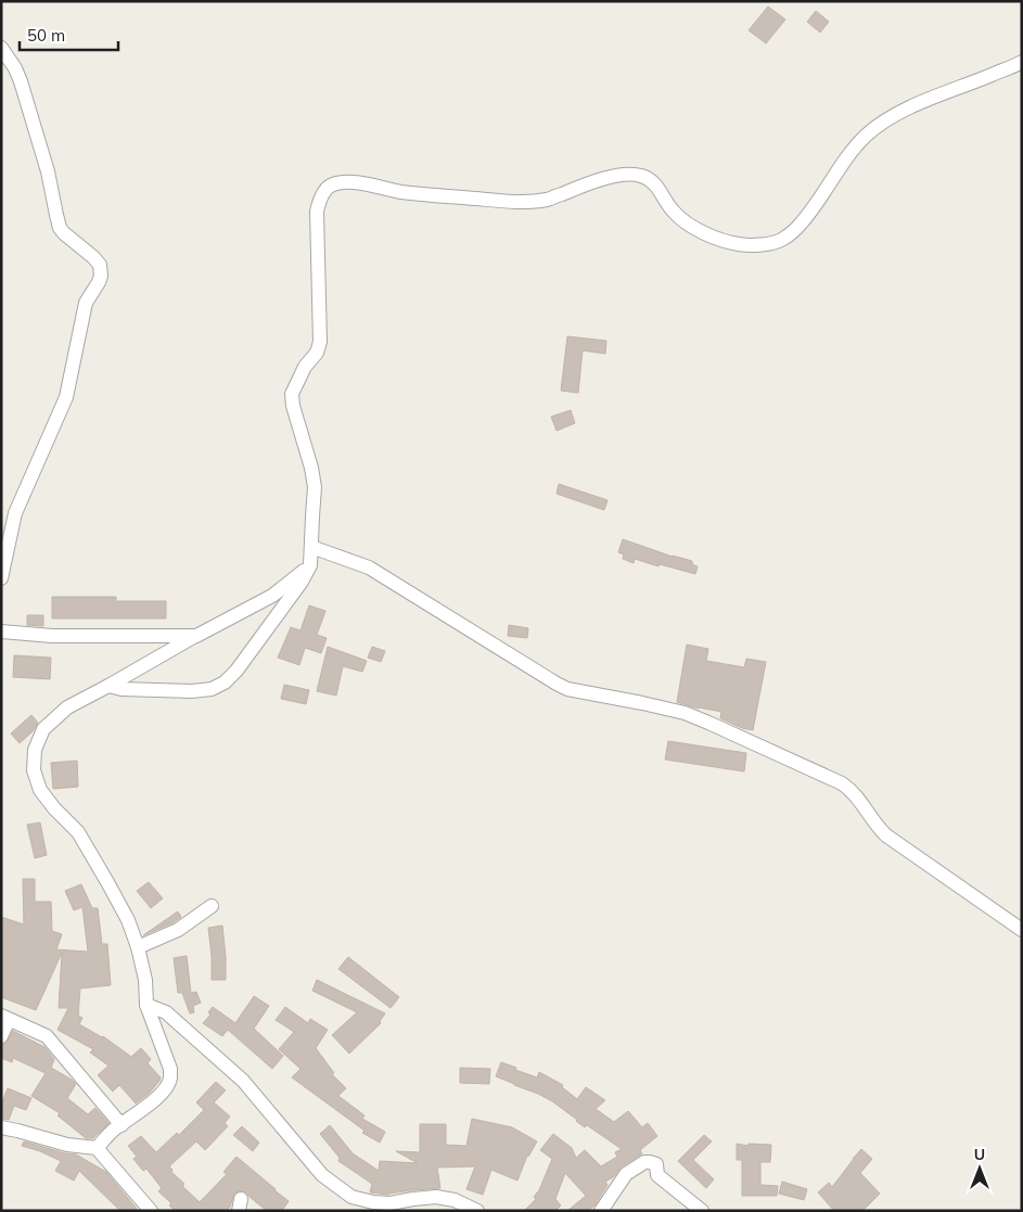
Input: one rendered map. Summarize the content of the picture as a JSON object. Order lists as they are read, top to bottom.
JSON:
{
  "scale_bar": "50 m",
  "north": "top"
}
